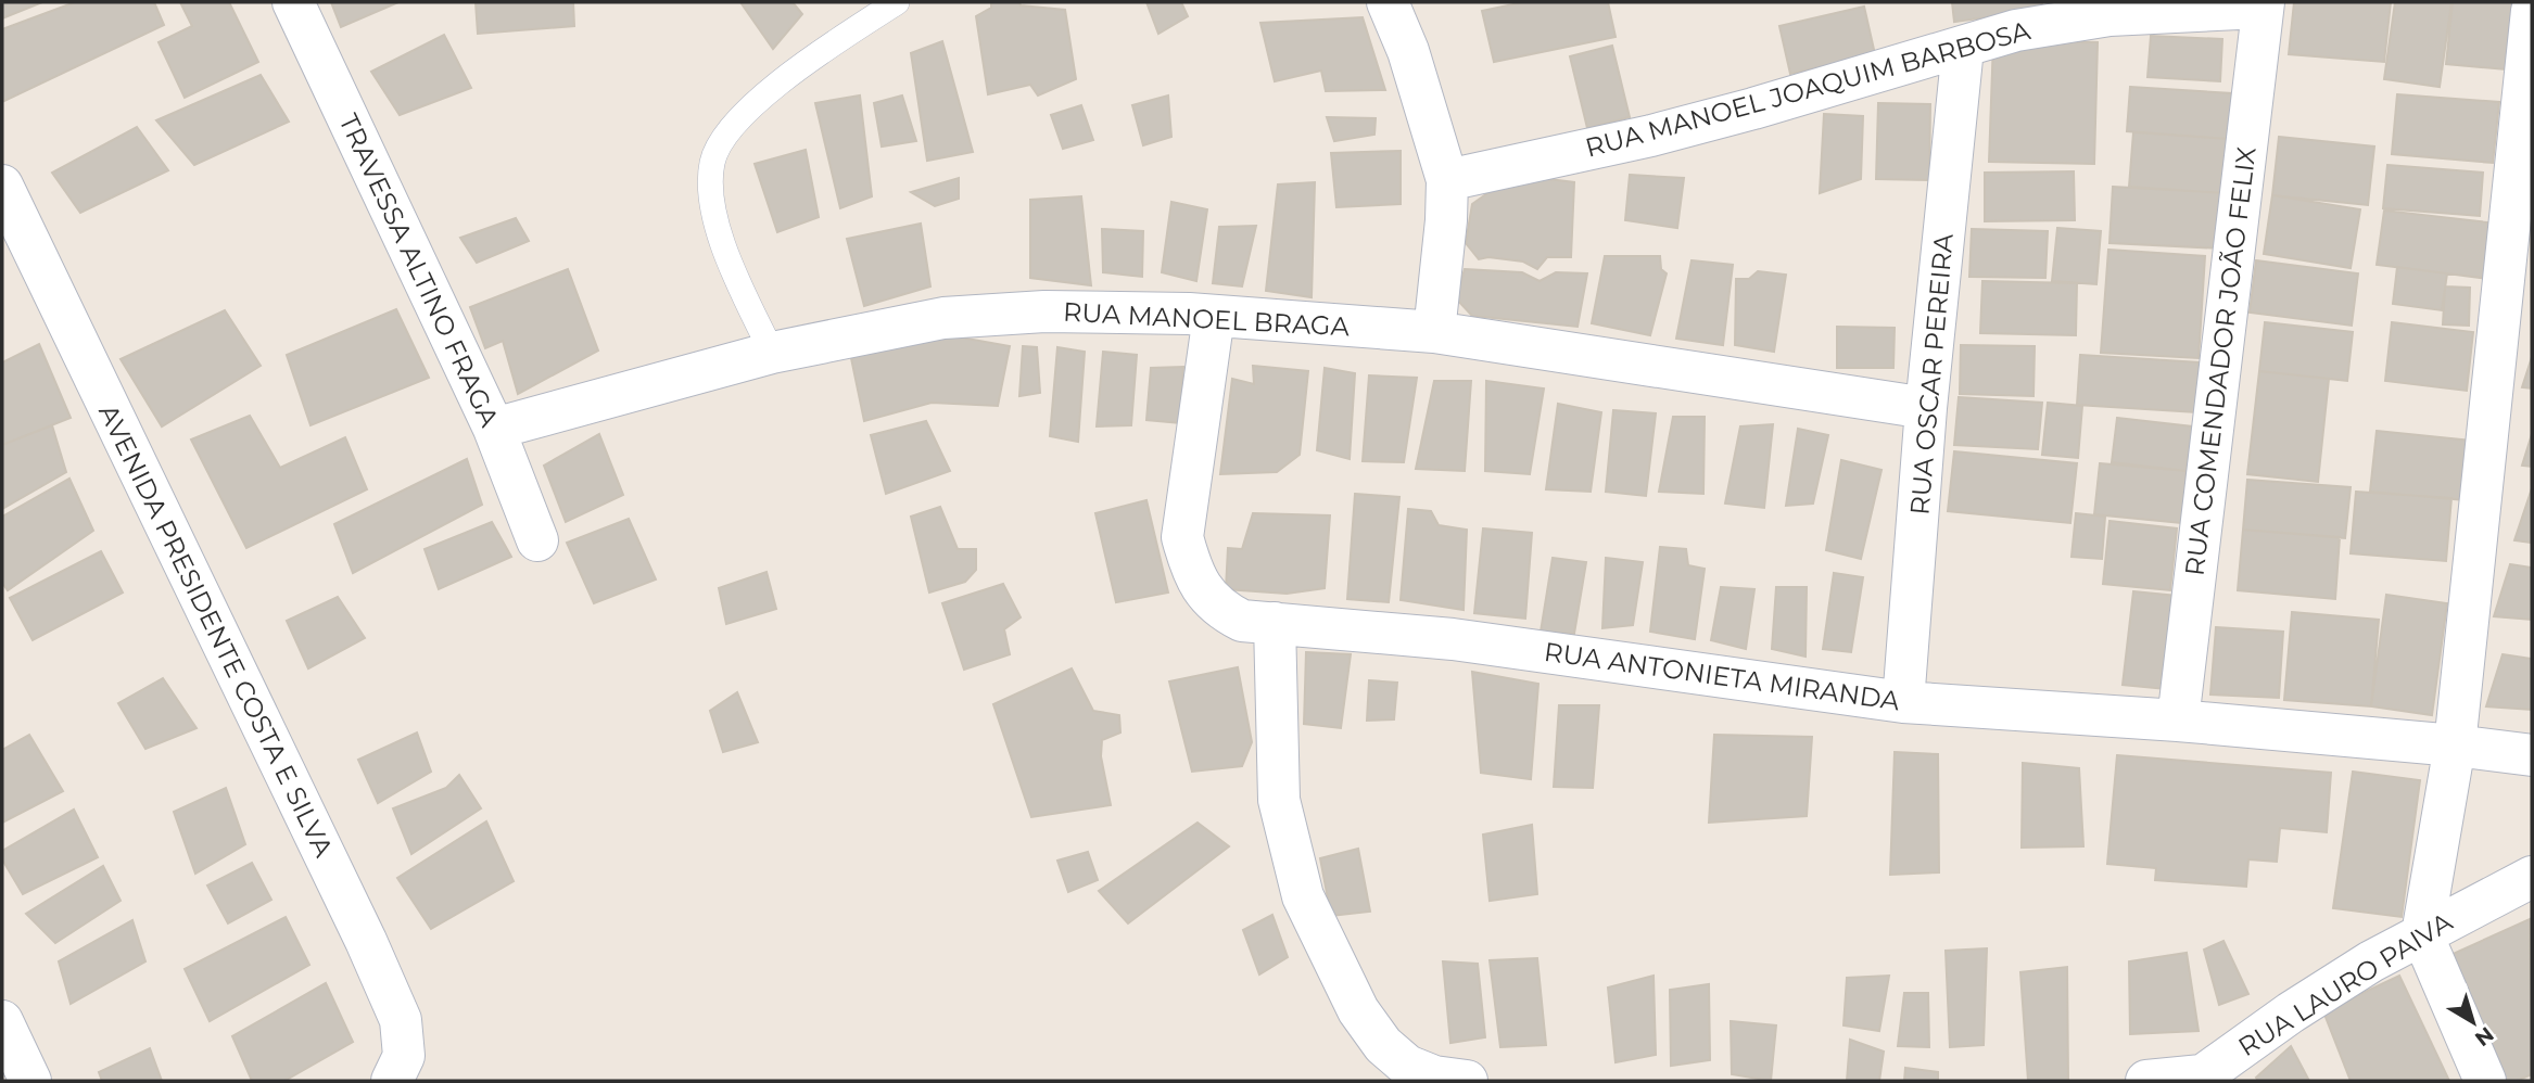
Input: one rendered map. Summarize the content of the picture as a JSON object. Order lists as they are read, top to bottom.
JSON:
{
  "streets": {
    "street": [
      "RUA MANOEL JOAQUIM BARBOSA",
      "TRAVESSA ALTINO FRAGA",
      "RUA MANOEL BRAGA",
      "RUA COMENDADOR JOÃO FELIX",
      "RUA OSCAR PEREIRA",
      "AVENIDA PRESIDENTE COSTA E SILVA",
      "RUA ANTONIETA MIRANDA",
      "RUA LAURO PAIVA"
    ]
  },
  "crossings": [
    ["RUA MANOEL JOAQUIM BARBOSA", "RUA COMENDADOR JOÃO FELIX"],
    ["RUA MANOEL JOAQUIM BARBOSA", "RUA OSCAR PEREIRA"],
    ["TRAVESSA ALTINO FRAGA", "RUA MANOEL BRAGA"],
    ["RUA MANOEL BRAGA", "RUA OSCAR PEREIRA"],
    ["RUA MANOEL BRAGA", "RUA ANTONIETA MIRANDA"],
    ["RUA COMENDADOR JOÃO FELIX", "RUA ANTONIETA MIRANDA"],
    ["RUA OSCAR PEREIRA", "RUA ANTONIETA MIRANDA"]
  ],
  "north": "bottom right"
}
